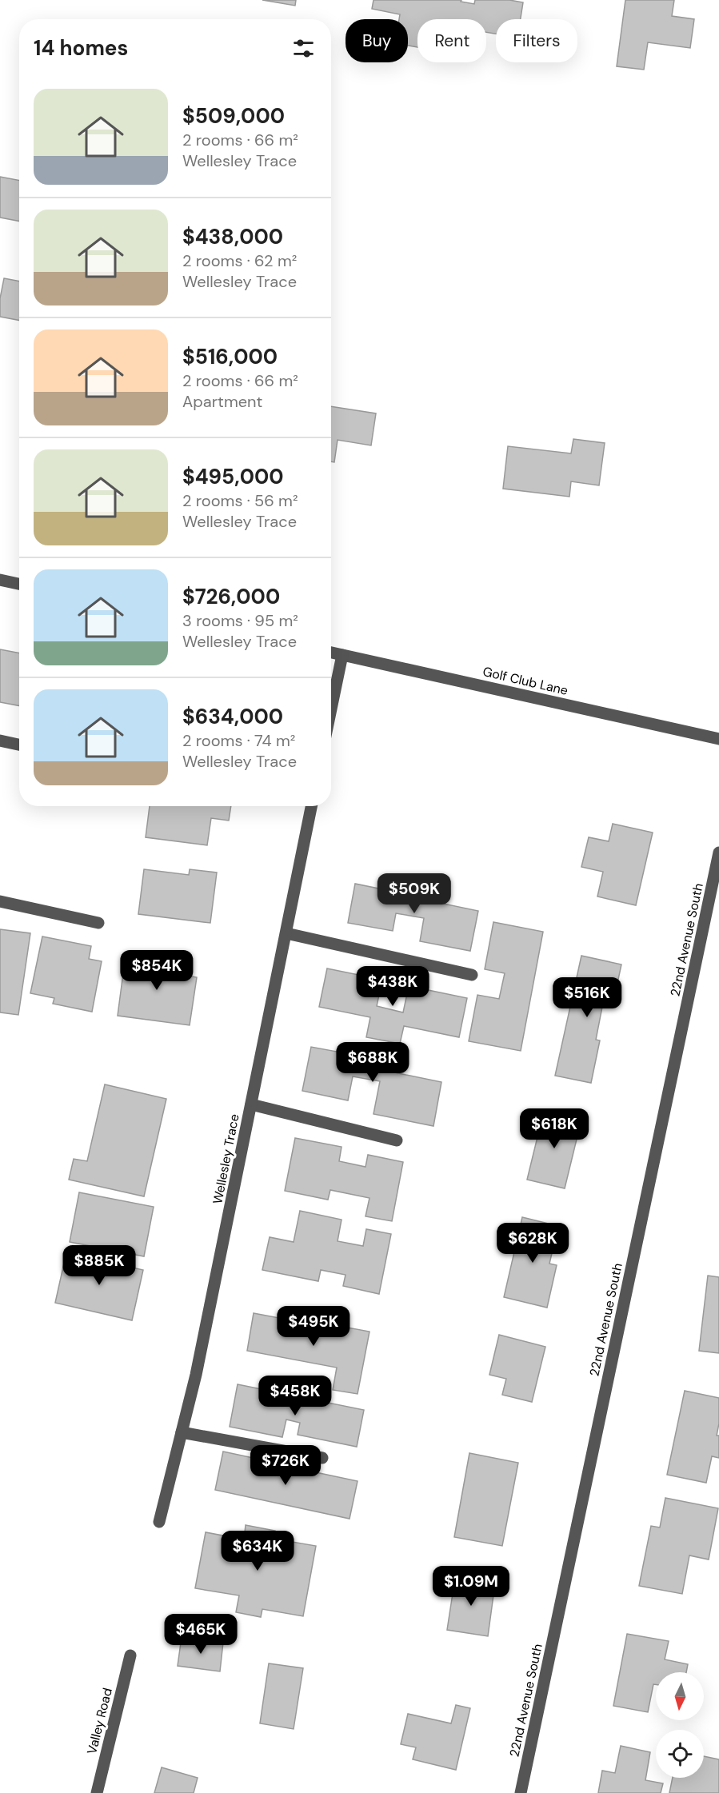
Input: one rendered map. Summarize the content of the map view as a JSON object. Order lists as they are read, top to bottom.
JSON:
{
  "streets": {
    "street": [
      "Golf Club Lane",
      "22nd Avenue South",
      "Wellesley Trace",
      "Valley Road"
    ]
  },
  "north": "bottom",
  "page": {
    "chip": ["Buy", "Rent", "Filters"],
    "heading": "14 homes",
    "list": [
      {
        "name": "$509,000",
        "note": "2 rooms · 66 m² · Wellesley Trace"
      },
      {
        "name": "$438,000",
        "note": "2 rooms · 62 m² · Wellesley Trace"
      },
      {
        "name": "$516,000",
        "note": "2 rooms · 66 m² · Apartment"
      },
      {
        "name": "$495,000",
        "note": "2 rooms · 56 m² · Wellesley Trace"
      },
      {
        "name": "$726,000",
        "note": "3 rooms · 95 m² · Wellesley Trace"
      },
      {
        "name": "$634,000",
        "note": "2 rooms · 74 m² · Wellesley Trace"
      }
    ],
    "price": [
      "$509K",
      "$854K",
      "$438K",
      "$516K",
      "$688K",
      "$618K",
      "$628K",
      "$885K",
      "$495K",
      "$458K",
      "$726K",
      "$634K",
      "$1.09M",
      "$465K"
    ]
  }
}
